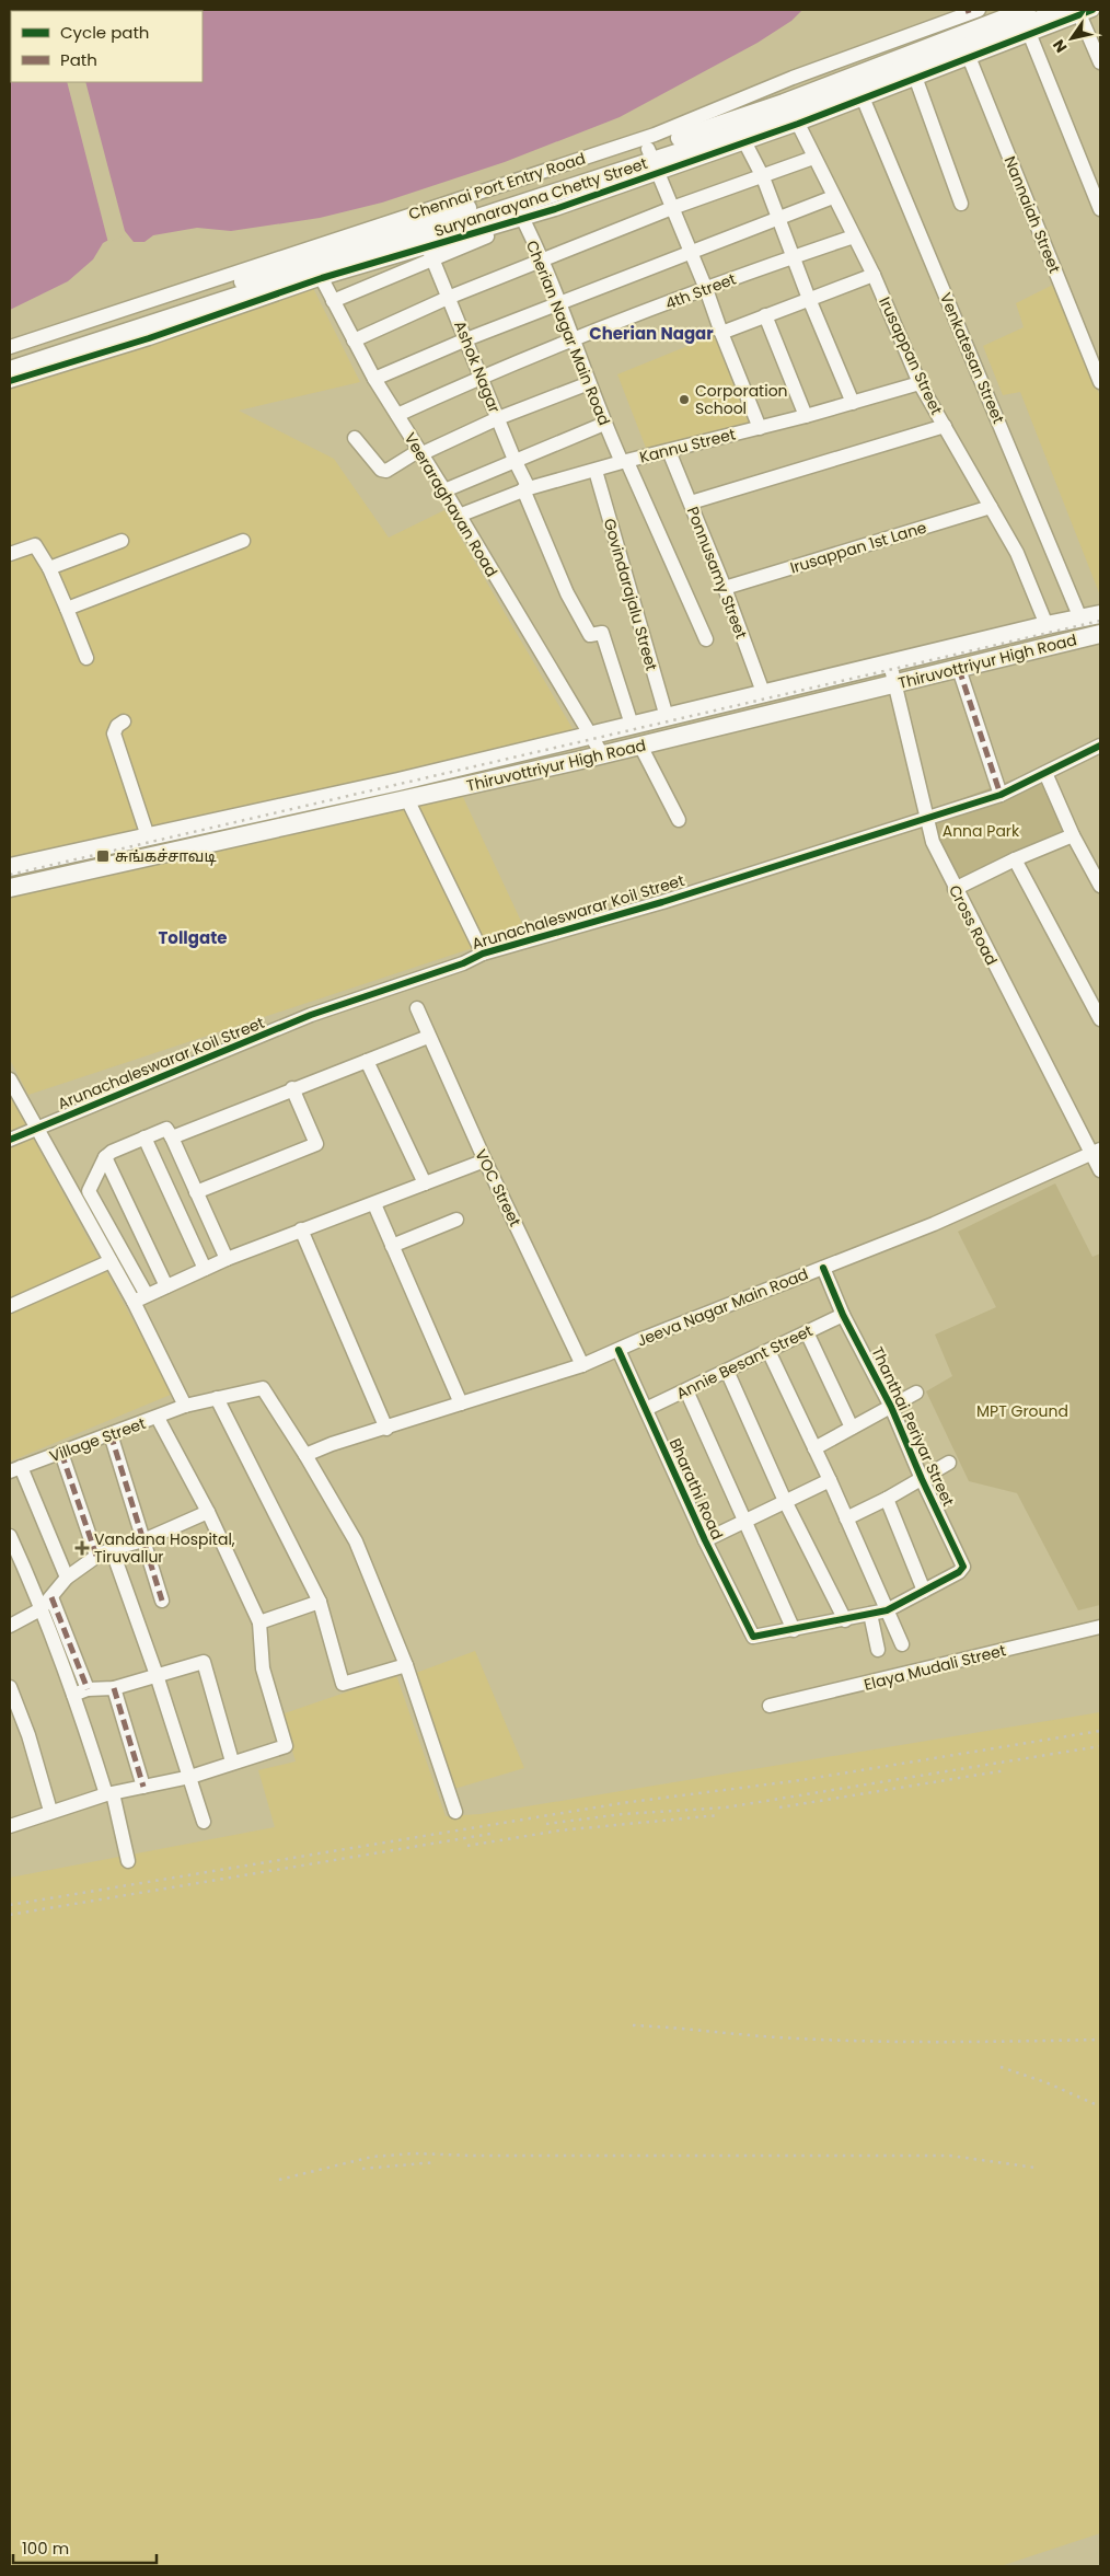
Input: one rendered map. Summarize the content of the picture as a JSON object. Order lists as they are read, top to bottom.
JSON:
{
  "streets": {
    "main road": ["Suryanarayana Chetty Street", "Thiruvottriyur High Road"],
    "street": [
      "Chennai Port Entry Road",
      "Nannaiah Street",
      "4th Street",
      "Cherian Nagar Main Road",
      "Irusappan Street",
      "Venkatesan Street",
      "Ashok Nagar",
      "Kannu Street",
      "Veeraraghavan Road",
      "Irusappan 1st Lane",
      "Ponnusamy Street",
      "Govindarajalu Street",
      "Arunachaleswarar Koil Street",
      "Cross Road",
      "VOC Street",
      "Jeeva Nagar Main Road",
      "Annie Besant Street",
      "Thanthai Periyar Street",
      "Village Street",
      "Bharathi Road",
      "Elaya Mudali Street"
    ]
  },
  "crossings": [
    ["Suryanarayana Chetty Street", "Nannaiah Street"],
    ["Suryanarayana Chetty Street", "Cherian Nagar Main Road"],
    ["Suryanarayana Chetty Street", "Irusappan Street"],
    ["Suryanarayana Chetty Street", "Veeraraghavan Road"],
    ["4th Street", "Cherian Nagar Main Road"],
    ["4th Street", "Irusappan Street"],
    ["4th Street", "Ashok Nagar"],
    ["4th Street", "Veeraraghavan Road"],
    ["Cherian Nagar Main Road", "Kannu Street"],
    ["Irusappan Street", "Kannu Street"],
    ["Irusappan Street", "Irusappan 1st Lane"],
    ["Irusappan Street", "Thiruvottriyur High Road"],
    ["Venkatesan Street", "Thiruvottriyur High Road"],
    ["Ashok Nagar", "Kannu Street"],
    ["Ashok Nagar", "Thiruvottriyur High Road"],
    ["Kannu Street", "Veeraraghavan Road"],
    ["Kannu Street", "Ponnusamy Street"],
    ["Kannu Street", "Govindarajalu Street"],
    ["Veeraraghavan Road", "Thiruvottriyur High Road"],
    ["Irusappan 1st Lane", "Ponnusamy Street"],
    ["Ponnusamy Street", "Thiruvottriyur High Road"],
    ["Govindarajalu Street", "Thiruvottriyur High Road"],
    ["Thiruvottriyur High Road", "Cross Road"],
    ["Arunachaleswarar Koil Street", "Cross Road"],
    ["Cross Road", "Jeeva Nagar Main Road"],
    ["VOC Street", "Jeeva Nagar Main Road"],
    ["Jeeva Nagar Main Road", "Thanthai Periyar Street"],
    ["Jeeva Nagar Main Road", "Village Street"],
    ["Jeeva Nagar Main Road", "Bharathi Road"],
    ["Annie Besant Street", "Thanthai Periyar Street"],
    ["Annie Besant Street", "Bharathi Road"]
  ],
  "districts": ["Cherian Nagar", "Tollgate"],
  "parks": ["Anna Park", "MPT Ground"],
  "places": {
    "other": ["Corporation School"],
    "transit": ["சுங்கச்சாவடி"],
    "health": ["Vandana Hospital, Tiruvallur"]
  },
  "legend": ["Cycle path", "Path"],
  "scale_bar": "100 m",
  "north": "bottom left"
}
